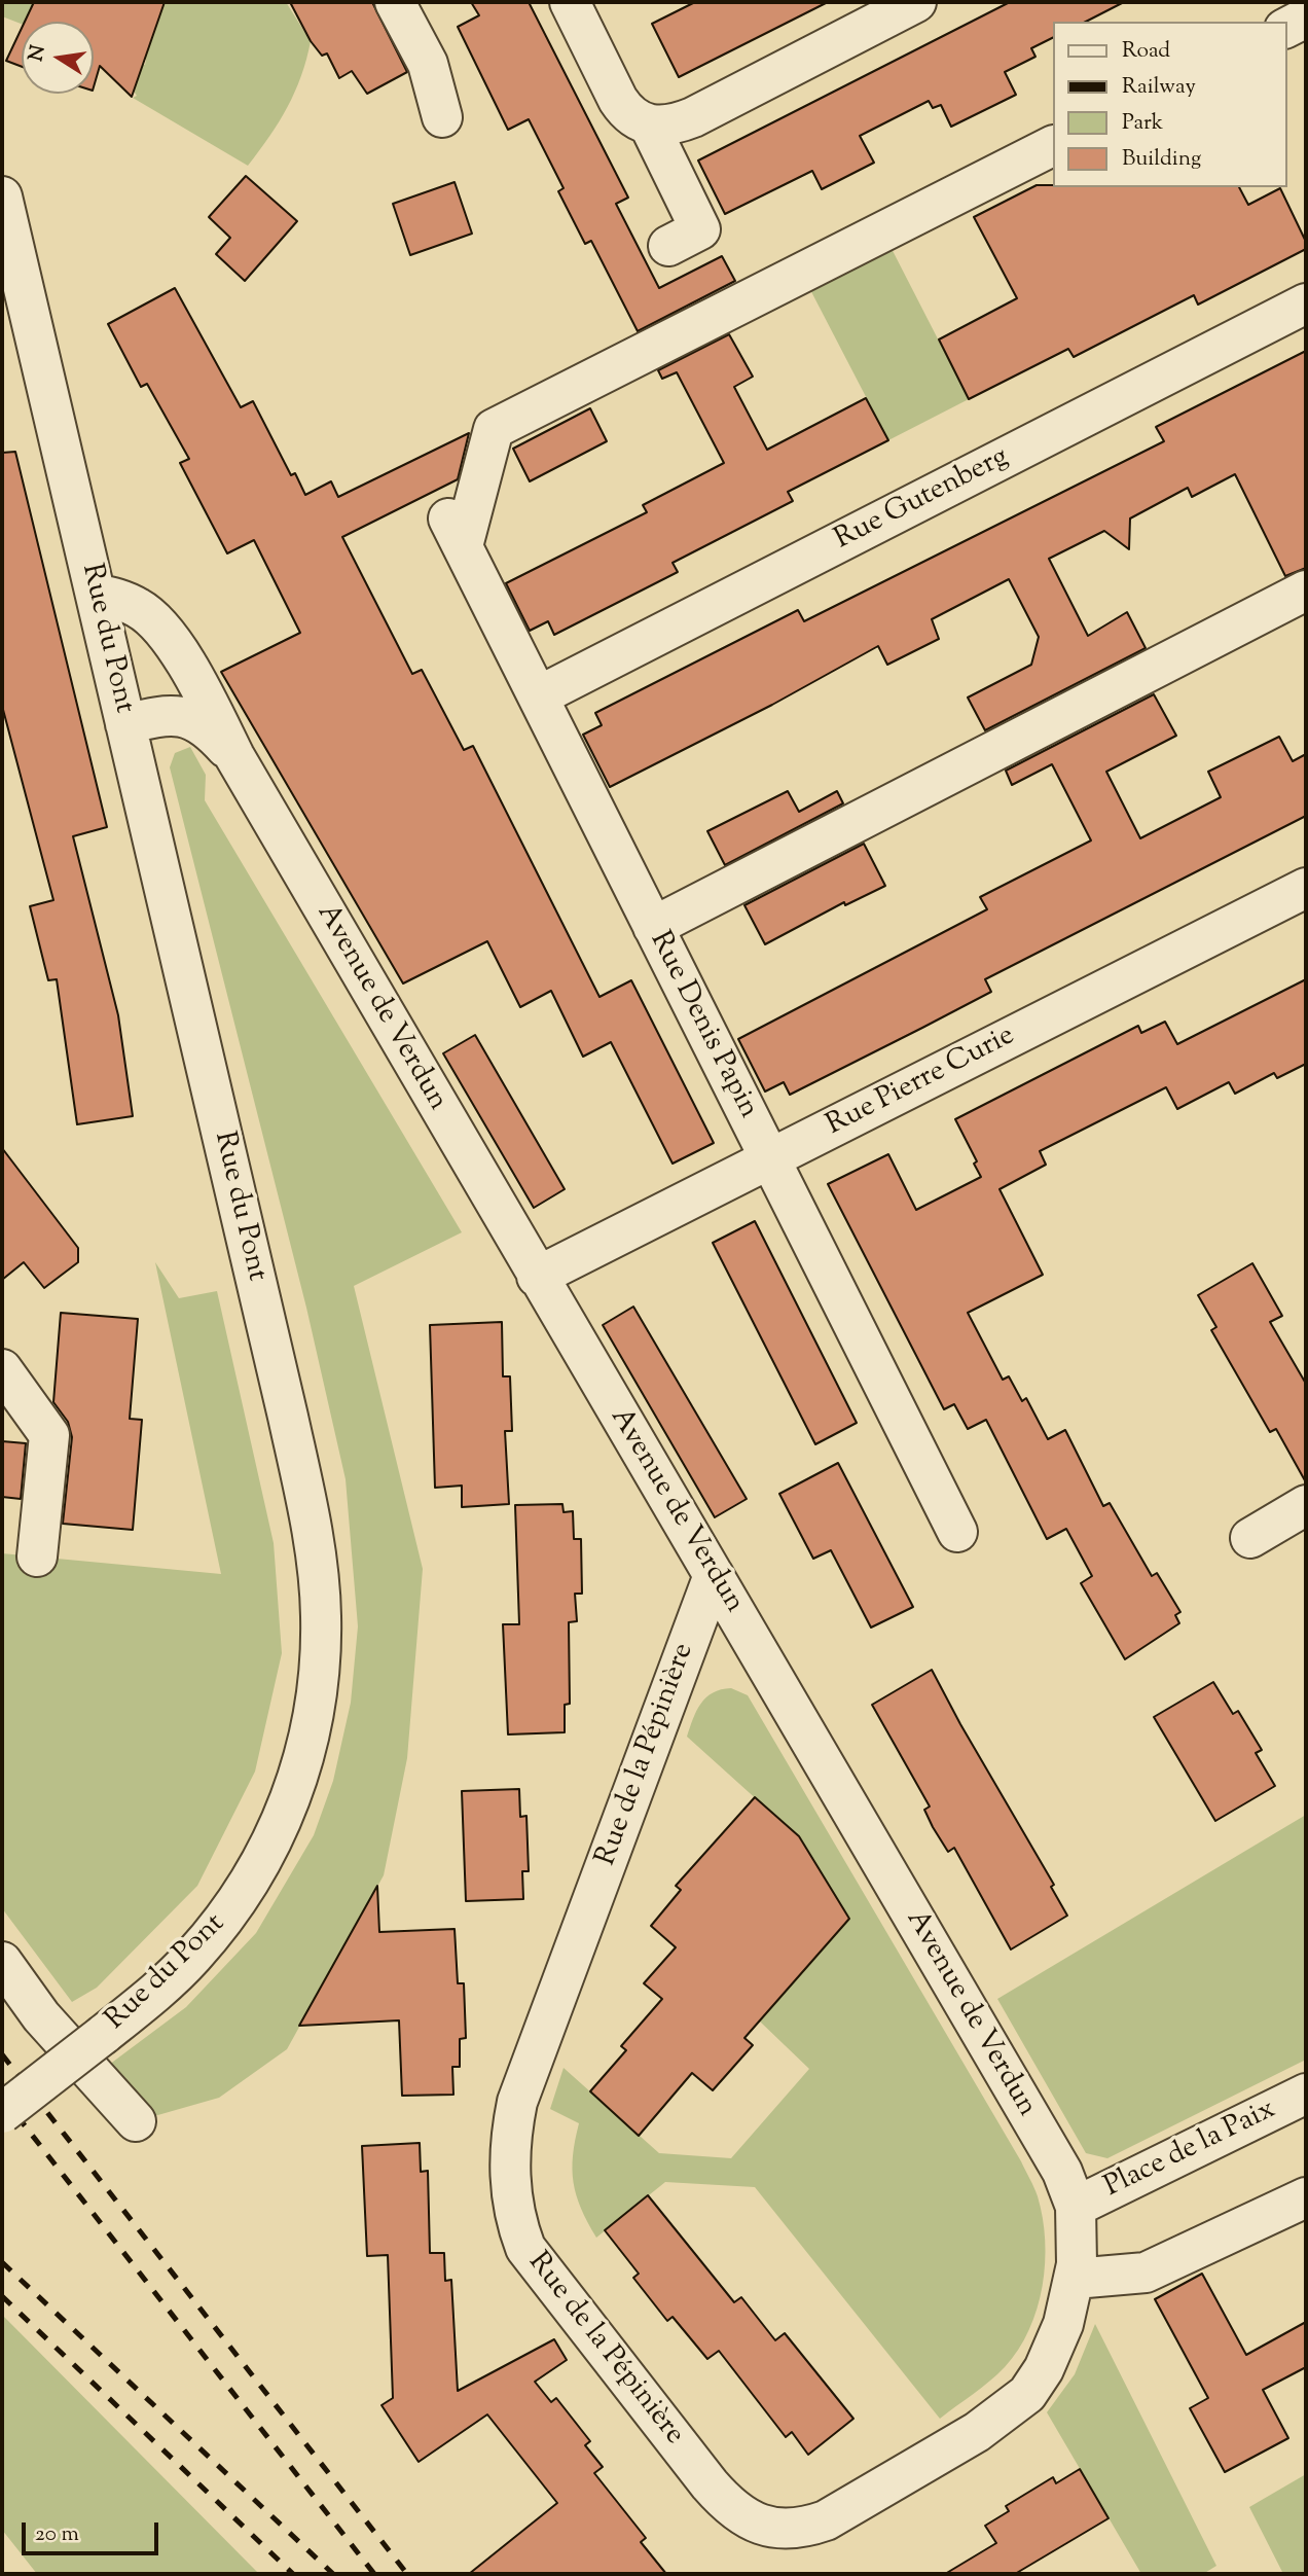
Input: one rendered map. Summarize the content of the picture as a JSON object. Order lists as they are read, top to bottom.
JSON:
{
  "streets": {
    "street": [
      "Rue Gutenberg",
      "Rue du Pont",
      "Avenue de Verdun",
      "Rue Denis Papin",
      "Rue Pierre Curie",
      "Rue de la Pépinière",
      "Place de la Paix"
    ]
  },
  "crossings": [
    ["Rue Gutenberg", "Rue Denis Papin"],
    ["Rue du Pont", "Avenue de Verdun"],
    ["Avenue de Verdun", "Rue Pierre Curie"],
    ["Avenue de Verdun", "Rue de la Pépinière"],
    ["Avenue de Verdun", "Place de la Paix"],
    ["Rue Denis Papin", "Rue Pierre Curie"]
  ],
  "legend": [
    "Road",
    "Railway",
    "Park",
    "Building"
  ],
  "scale_bar": "20 m",
  "north": "left"
}
